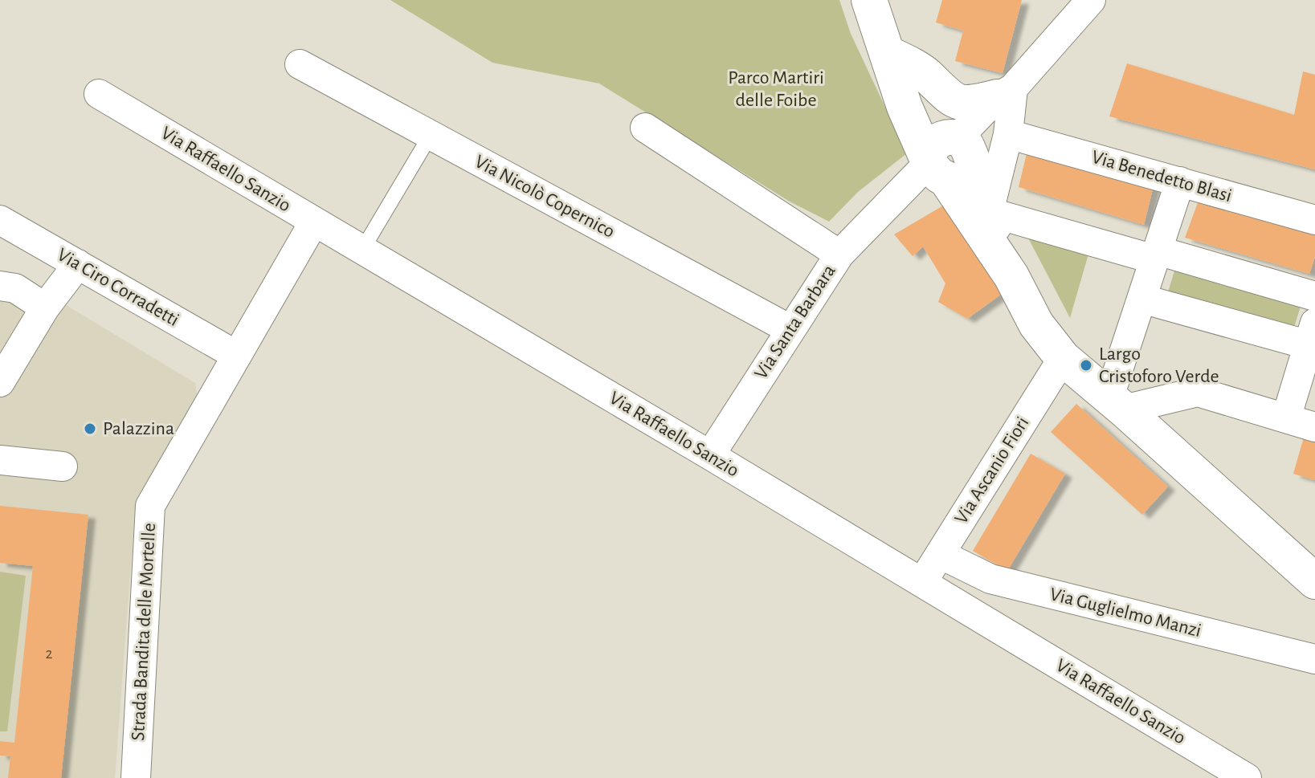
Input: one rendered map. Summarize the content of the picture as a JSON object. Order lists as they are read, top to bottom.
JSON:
{
  "streets": {
    "street": [
      "Via Raffaello Sanzio",
      "Via Benedetto Blasi",
      "Via Nicolò Copernico",
      "Via Ciro Corradetti",
      "Via Santa Barbara",
      "Via Ascanio Fiori",
      "Via Guglielmo Manzi",
      "Strada Bandita delle Mortelle"
    ]
  },
  "crossings": [
    ["Via Raffaello Sanzio", "Via Santa Barbara"],
    ["Via Raffaello Sanzio", "Via Ascanio Fiori"],
    ["Via Raffaello Sanzio", "Strada Bandita delle Mortelle"],
    ["Via Nicolò Copernico", "Via Santa Barbara"],
    ["Via Ciro Corradetti", "Strada Bandita delle Mortelle"],
    ["Via Ascanio Fiori", "Via Guglielmo Manzi"]
  ],
  "parks": ["Parco Martiri delle Foibe"],
  "places": ["Largo Cristoforo Verde", "Palazzina"],
  "house_numbers": ["2"]
}
